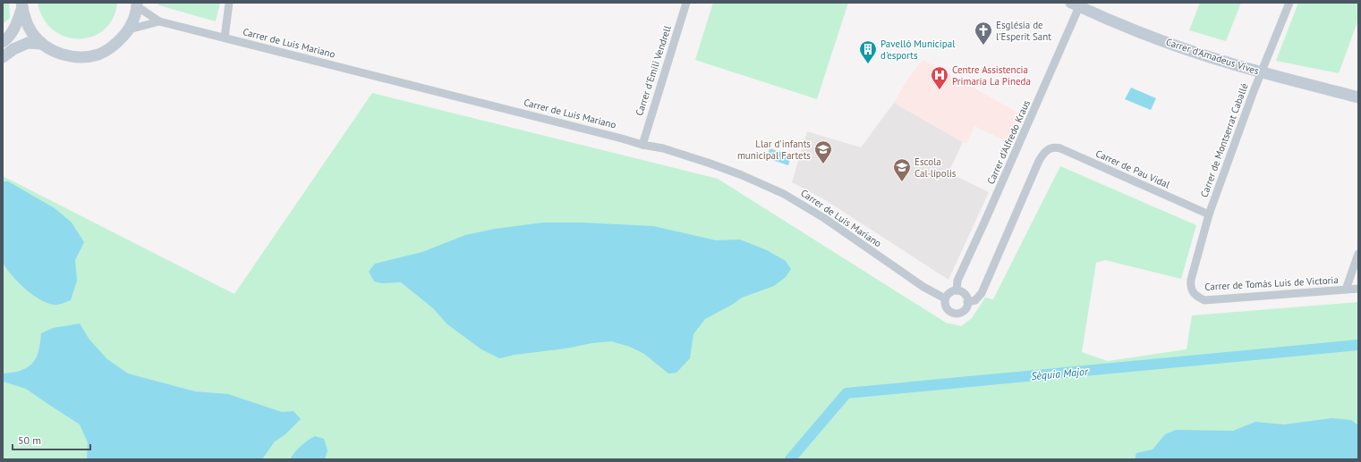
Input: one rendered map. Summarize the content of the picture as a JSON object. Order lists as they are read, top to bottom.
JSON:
{
  "streets": {
    "street": [
      "Carrer de Luis Mariano",
      "Carrer d'Amadeus Vives",
      "Carrer d'Emili Vendrell",
      "Carrer de Montserrat Caballé",
      "Carrer d'Alfredo Kraus",
      "Carrer de Pau Vidal",
      "Carrer de Tomás Luis de Victoria"
    ]
  },
  "crossings": [
    ["Carrer de Luis Mariano", "Carrer d'Emili Vendrell"],
    ["Carrer de Luis Mariano", "Carrer d'Alfredo Kraus"],
    ["Carrer de Luis Mariano", "Carrer de Pau Vidal"],
    ["Carrer d'Amadeus Vives", "Carrer de Montserrat Caballé"],
    ["Carrer d'Amadeus Vives", "Carrer d'Alfredo Kraus"],
    ["Carrer de Montserrat Caballé", "Carrer de Pau Vidal"],
    ["Carrer de Montserrat Caballé", "Carrer de Tomás Luis de Victoria"],
    ["Carrer d'Alfredo Kraus", "Carrer de Pau Vidal"]
  ],
  "water": ["Sèquia Major"],
  "places": {
    "church": ["Església de l'Esperit Sant"],
    "building": ["Pavelló Municipal d'esports"],
    "hospital": ["Centre Assistencia Primaria La Pineda"],
    "school or university": ["Llar d'infants municipal Fartets", "Escola Cal·lípolis"]
  },
  "scale_bar": "50 m"
}
